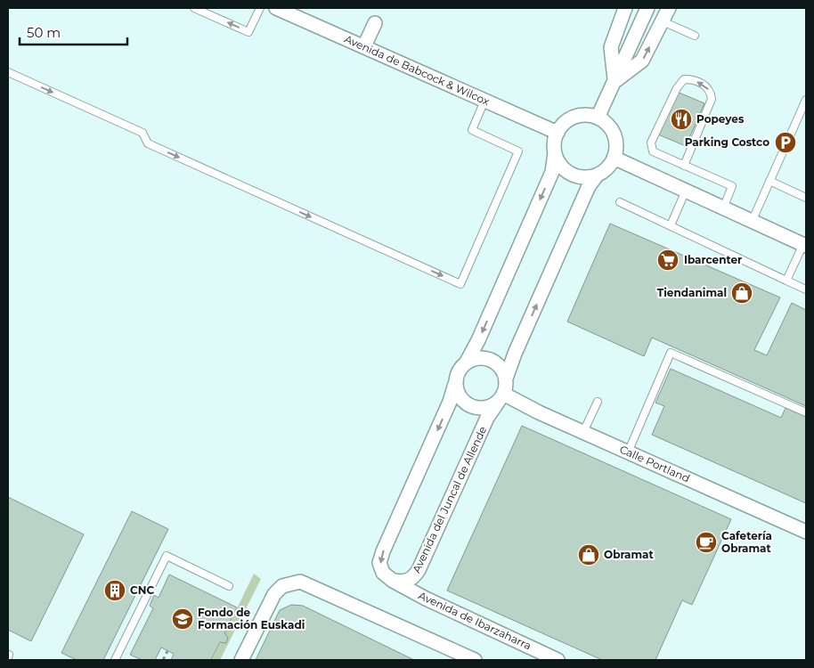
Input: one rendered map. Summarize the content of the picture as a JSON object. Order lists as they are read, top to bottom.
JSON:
{
  "streets": {
    "street": [
      "Avenida de Babcock & Wilcox",
      "Calle Portland",
      "Avenida del Juncal de Allende",
      "Avenida de Ibarzaharra"
    ]
  },
  "crossings": [
    ["Calle Portland", "Avenida del Juncal de Allende"],
    ["Avenida del Juncal de Allende", "Avenida de Ibarzaharra"]
  ],
  "places": {
    "restaurant": ["Popeyes"],
    "parking": ["Parking Costco"],
    "supermarket": ["Ibarcenter"],
    "shop": ["Tiendanimal", "Obramat"],
    "cafe": ["Cafetería Obramat"],
    "building": ["CNC"],
    "school or university": ["Fondo de Formación Euskadi"]
  },
  "scale_bar": "50 m"
}
